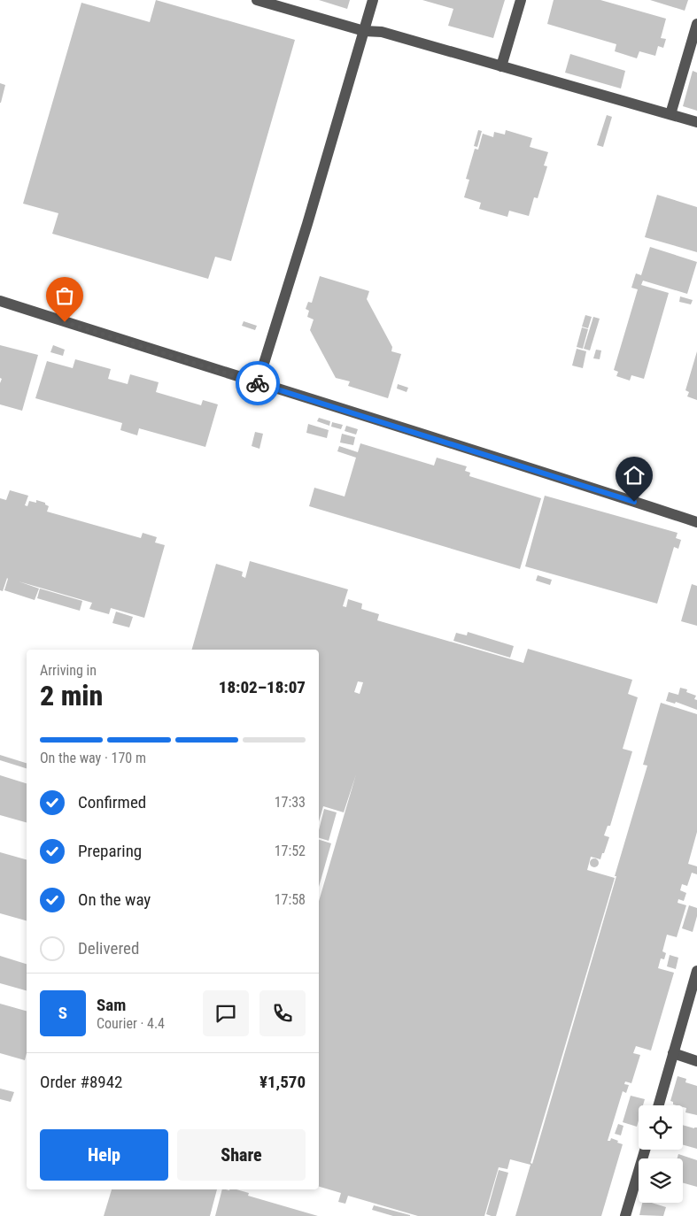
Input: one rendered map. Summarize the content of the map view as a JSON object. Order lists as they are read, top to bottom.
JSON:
{
  "page": {
    "heading": ["2 min", "Arriving in", "18:02–18:07"],
    "panel": [
      "Sam",
      "Courier · 4.4",
      "Order #8942",
      "¥1,570"
    ],
    "bar": "On the way · 170 m",
    "list": [
      ["Confirmed", "17:33"],
      ["Preparing", "17:52"],
      ["On the way", "17:58"],
      "Delivered"
    ],
    "round": "S",
    "buttons": ["Help", "Share"]
  }
}
